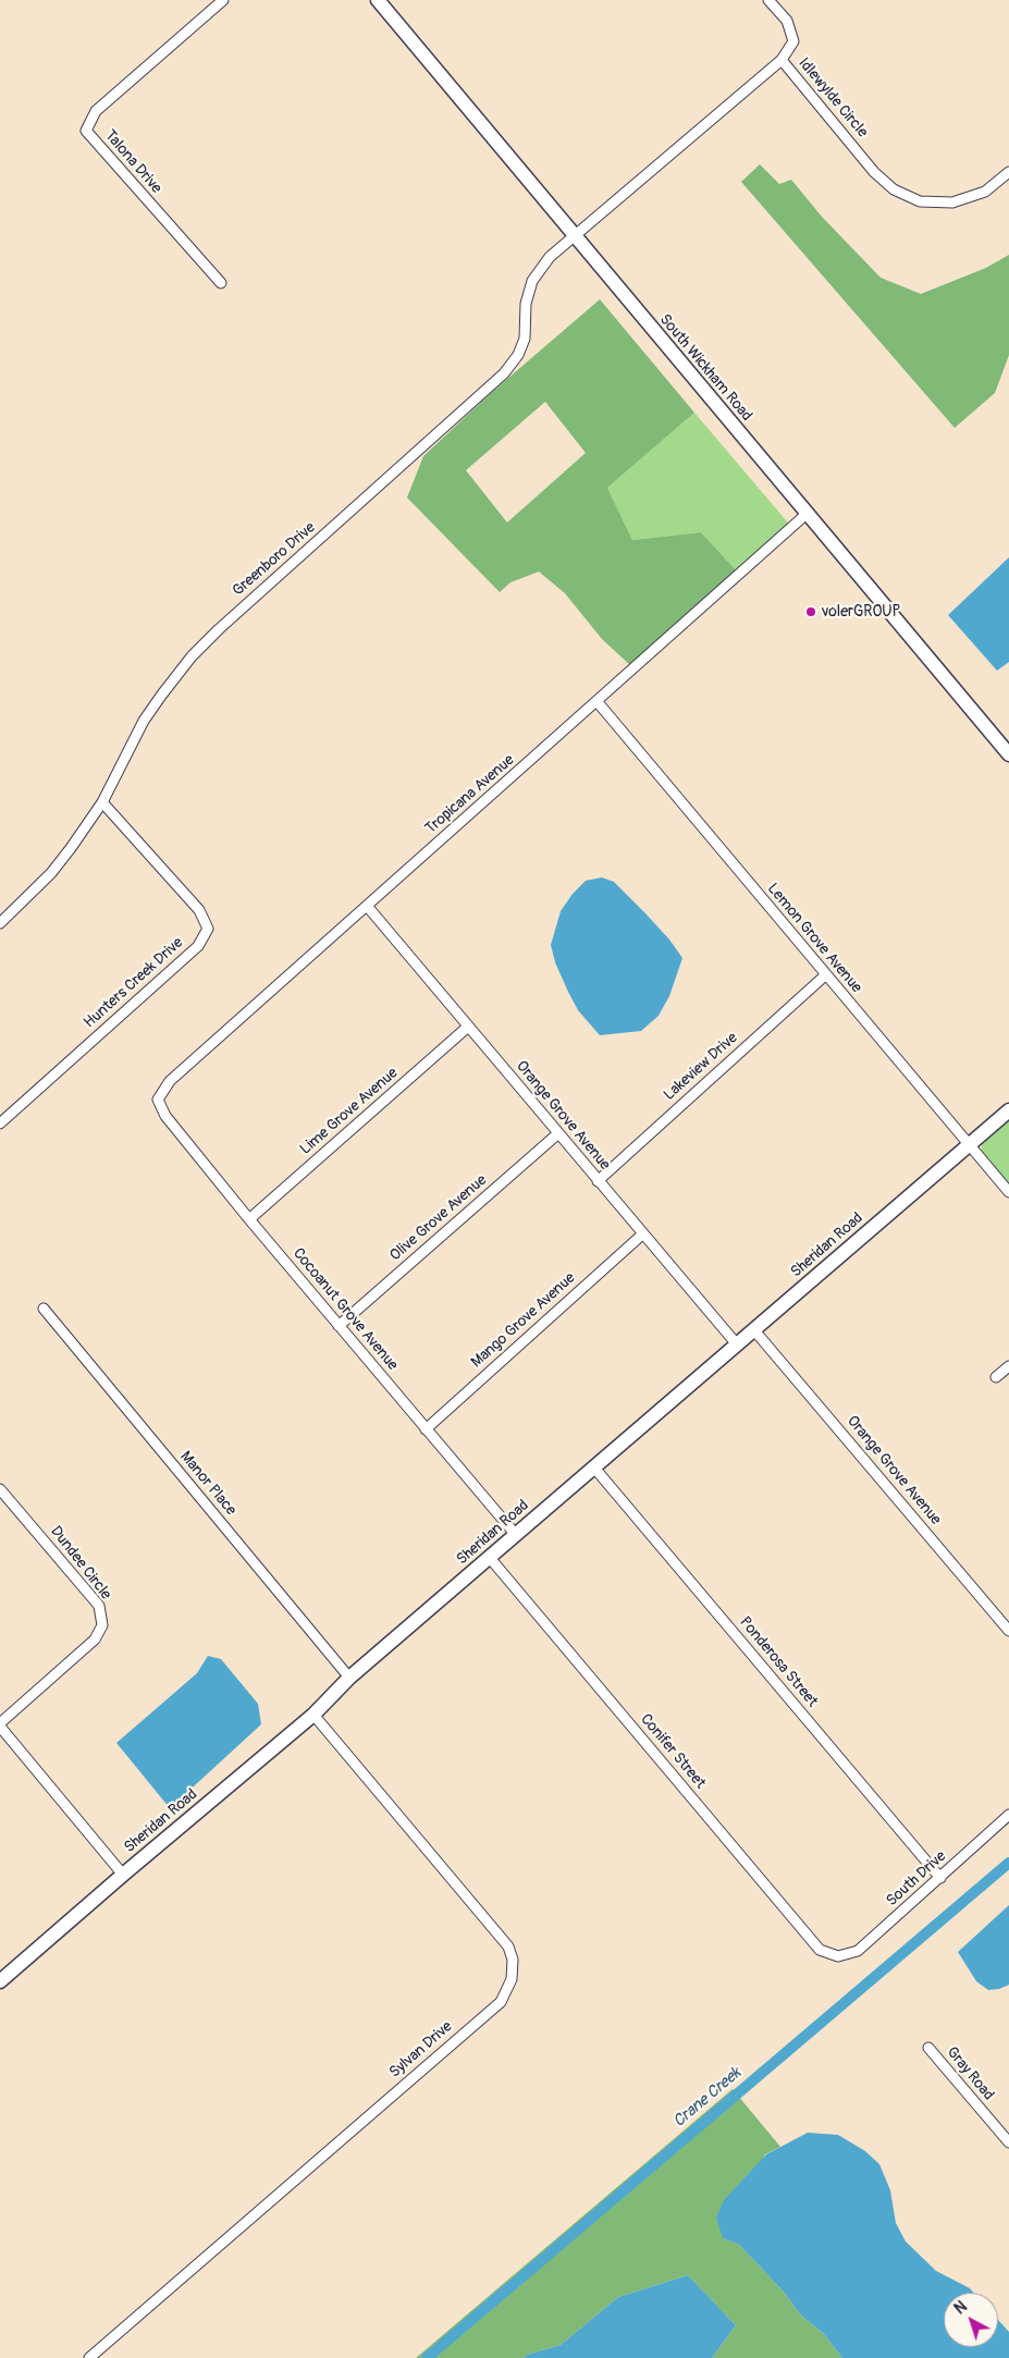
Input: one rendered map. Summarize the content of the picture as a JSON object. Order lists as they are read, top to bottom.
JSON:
{
  "streets": {
    "street": [
      "Idlewylde Circle",
      "Talona Drive",
      "South Wickham Road",
      "Greenboro Drive",
      "Tropicana Avenue",
      "Lemon Grove Avenue",
      "Hunters Creek Drive",
      "Lakeview Drive",
      "Lime Grove Avenue",
      "Orange Grove Avenue",
      "Olive Grove Avenue",
      "Sheridan Road",
      "Cocoanut Grove Avenue",
      "Mango Grove Avenue",
      "Manor Place",
      "Dundee Circle",
      "Ponderosa Street",
      "Conifer Street",
      "South Drive",
      "Sylvan Drive",
      "Gray Road"
    ]
  },
  "crossings": [
    ["Idlewylde Circle", "South Wickham Road"],
    ["Idlewylde Circle", "Greenboro Drive"],
    ["South Wickham Road", "Greenboro Drive"],
    ["South Wickham Road", "Tropicana Avenue"],
    ["Greenboro Drive", "Hunters Creek Drive"],
    ["Tropicana Avenue", "Lemon Grove Avenue"],
    ["Tropicana Avenue", "Orange Grove Avenue"],
    ["Tropicana Avenue", "Cocoanut Grove Avenue"],
    ["Lemon Grove Avenue", "Lakeview Drive"],
    ["Lemon Grove Avenue", "Sheridan Road"],
    ["Lakeview Drive", "Orange Grove Avenue"],
    ["Lime Grove Avenue", "Orange Grove Avenue"],
    ["Lime Grove Avenue", "Cocoanut Grove Avenue"],
    ["Orange Grove Avenue", "Olive Grove Avenue"],
    ["Orange Grove Avenue", "Sheridan Road"],
    ["Orange Grove Avenue", "Mango Grove Avenue"],
    ["Olive Grove Avenue", "Cocoanut Grove Avenue"],
    ["Sheridan Road", "Cocoanut Grove Avenue"],
    ["Sheridan Road", "Manor Place"],
    ["Sheridan Road", "Dundee Circle"],
    ["Sheridan Road", "Ponderosa Street"],
    ["Sheridan Road", "Conifer Street"],
    ["Sheridan Road", "Sylvan Drive"],
    ["Cocoanut Grove Avenue", "Mango Grove Avenue"],
    ["Ponderosa Street", "South Drive"],
    ["Conifer Street", "South Drive"]
  ],
  "water": ["Crane Creek"],
  "places": ["volerGROUP"],
  "north": "top left"
}
